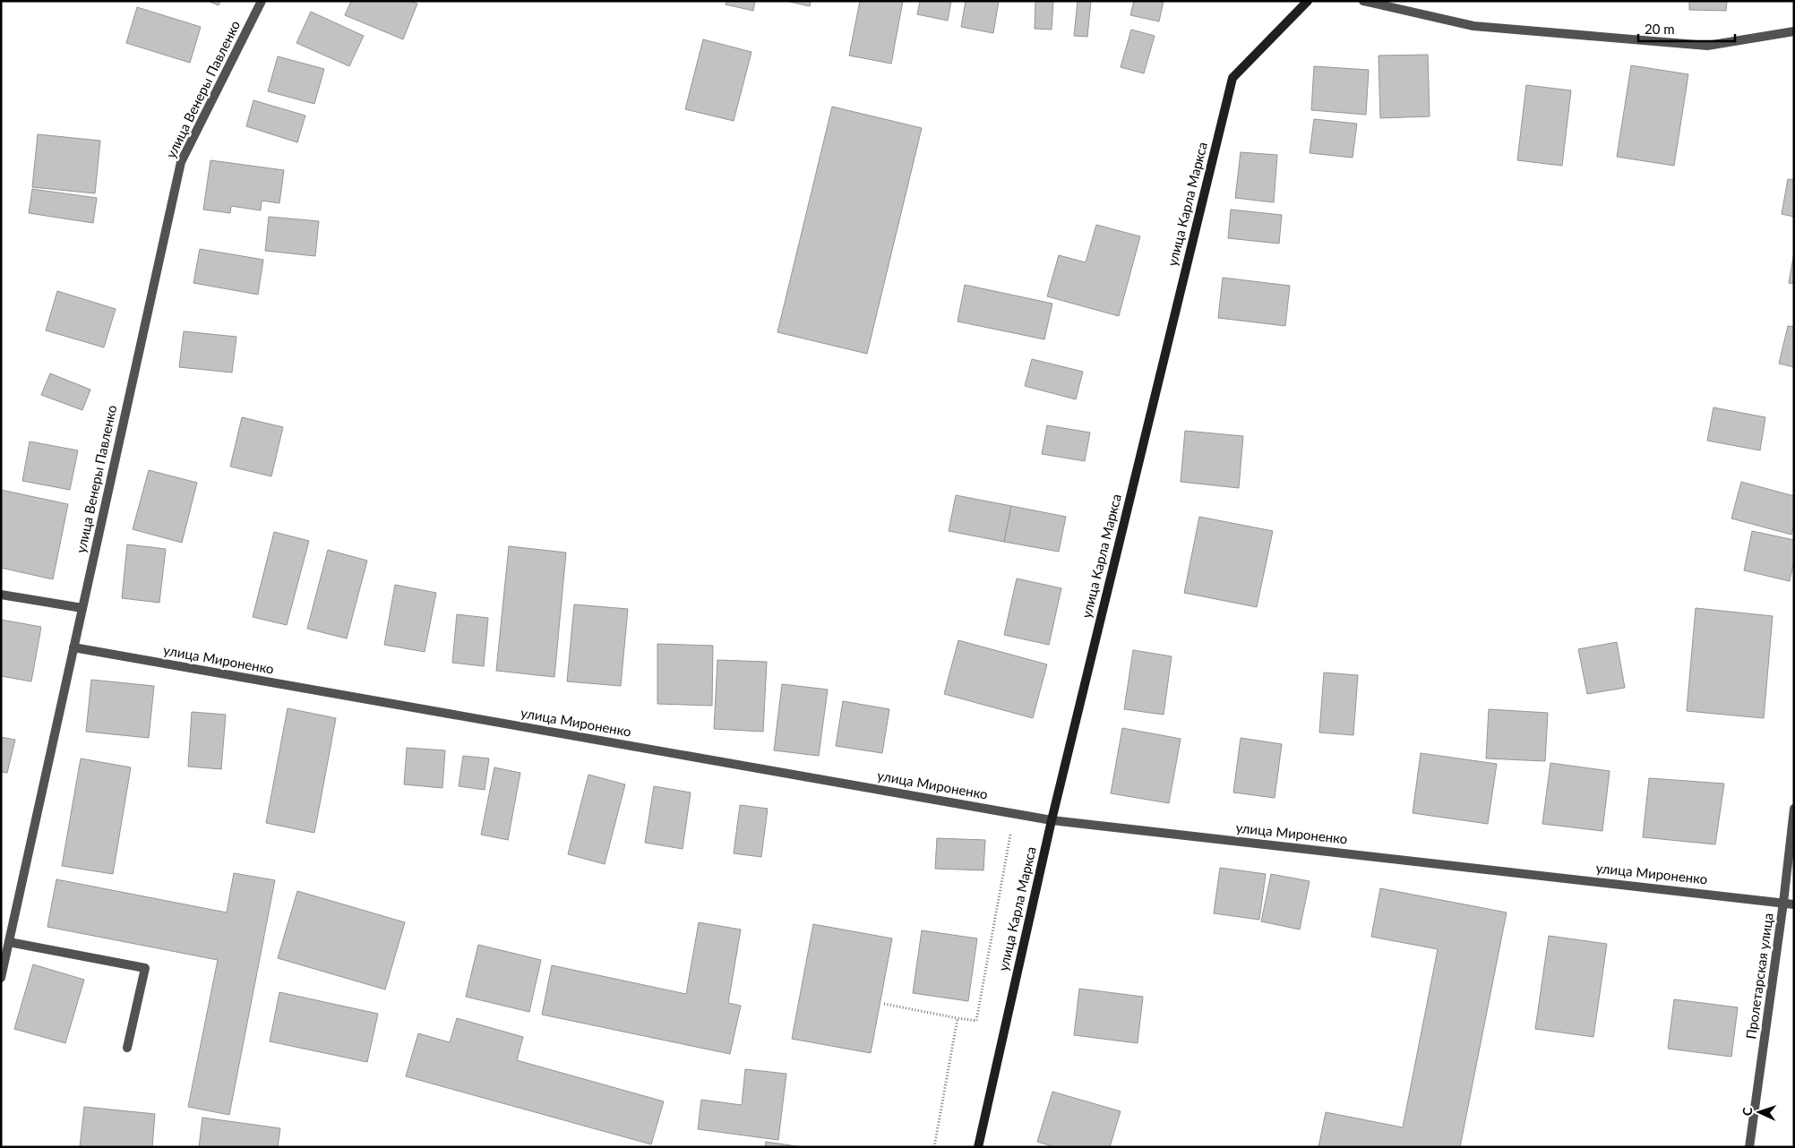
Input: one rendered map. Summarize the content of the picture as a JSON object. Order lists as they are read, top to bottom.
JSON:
{
  "streets": {
    "main road": ["улица Карла Маркса"],
    "street": ["улица Венеры Павленко", "улица Мироненко", "Пролетарская улица"]
  },
  "crossings": [
    ["улица Венеры Павленко", "улица Мироненко"],
    ["улица Карла Маркса", "улица Мироненко"],
    ["улица Мироненко", "Пролетарская улица"]
  ],
  "scale_bar": "20 m",
  "north": "left"
}
